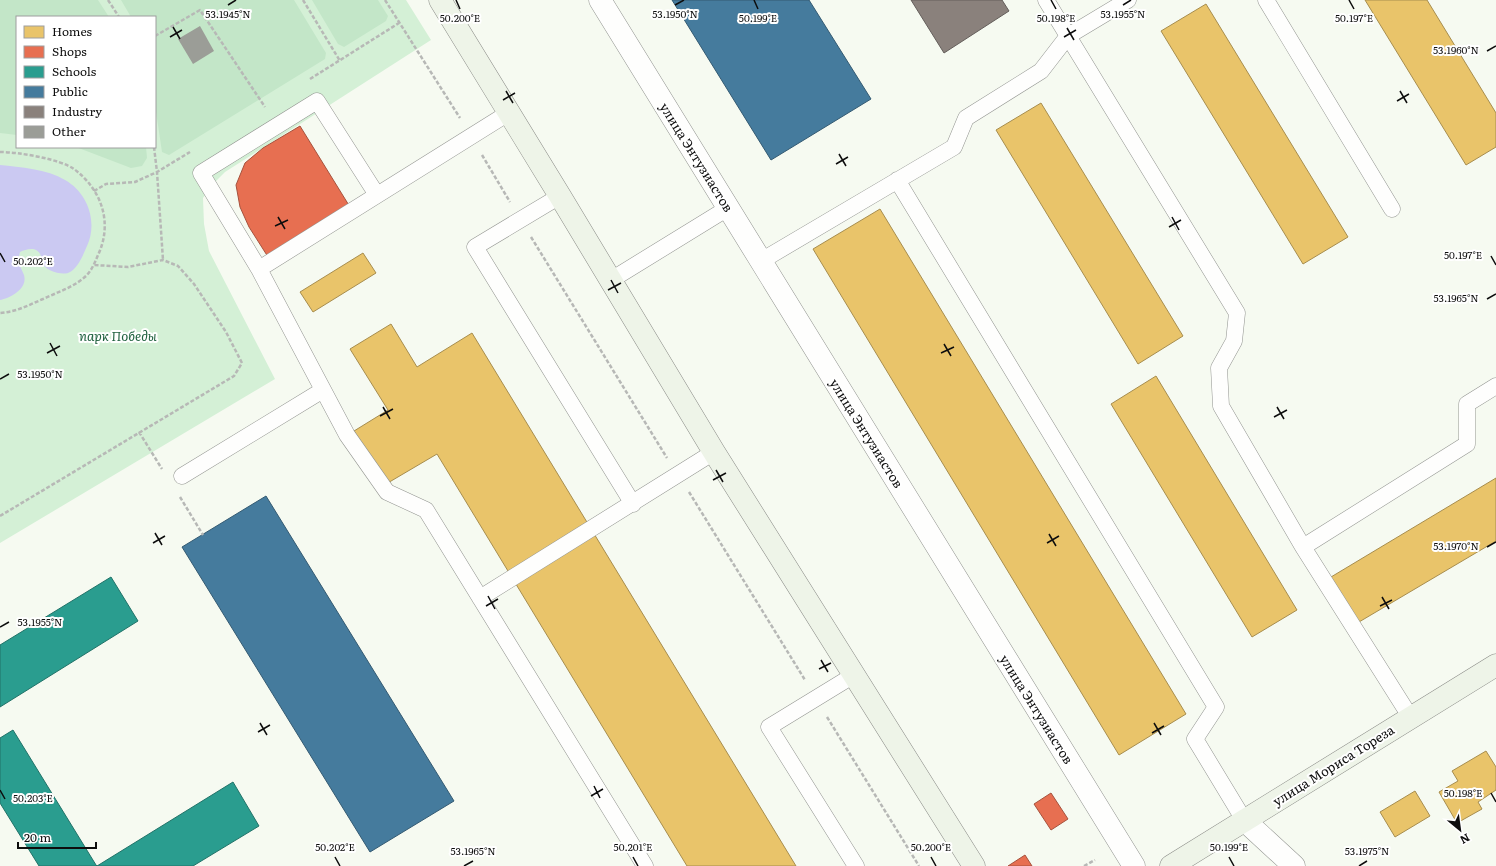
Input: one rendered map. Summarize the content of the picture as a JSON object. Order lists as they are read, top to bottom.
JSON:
{
  "streets": {
    "main road": ["улица Мориса Тореза"],
    "street": ["улица Энтузиастов"]
  },
  "parks": ["парк Победы"],
  "legend": [
    "Homes",
    "Shops",
    "Schools",
    "Public",
    "Industry",
    "Other"
  ],
  "scale_bar": "20 m",
  "north": "bottom right",
  "coordinates": [
    "53.1945°N",
    "53.1950°N",
    "53.1955°N",
    "50.200°E",
    "50.199°E",
    "50.198°E",
    "50.197°E",
    "53.1960°N",
    "50.202°E",
    "53.1965°N",
    "53.1970°N",
    "50.203°E",
    "50.201°E",
    "53.1975°N"
  ]
}
